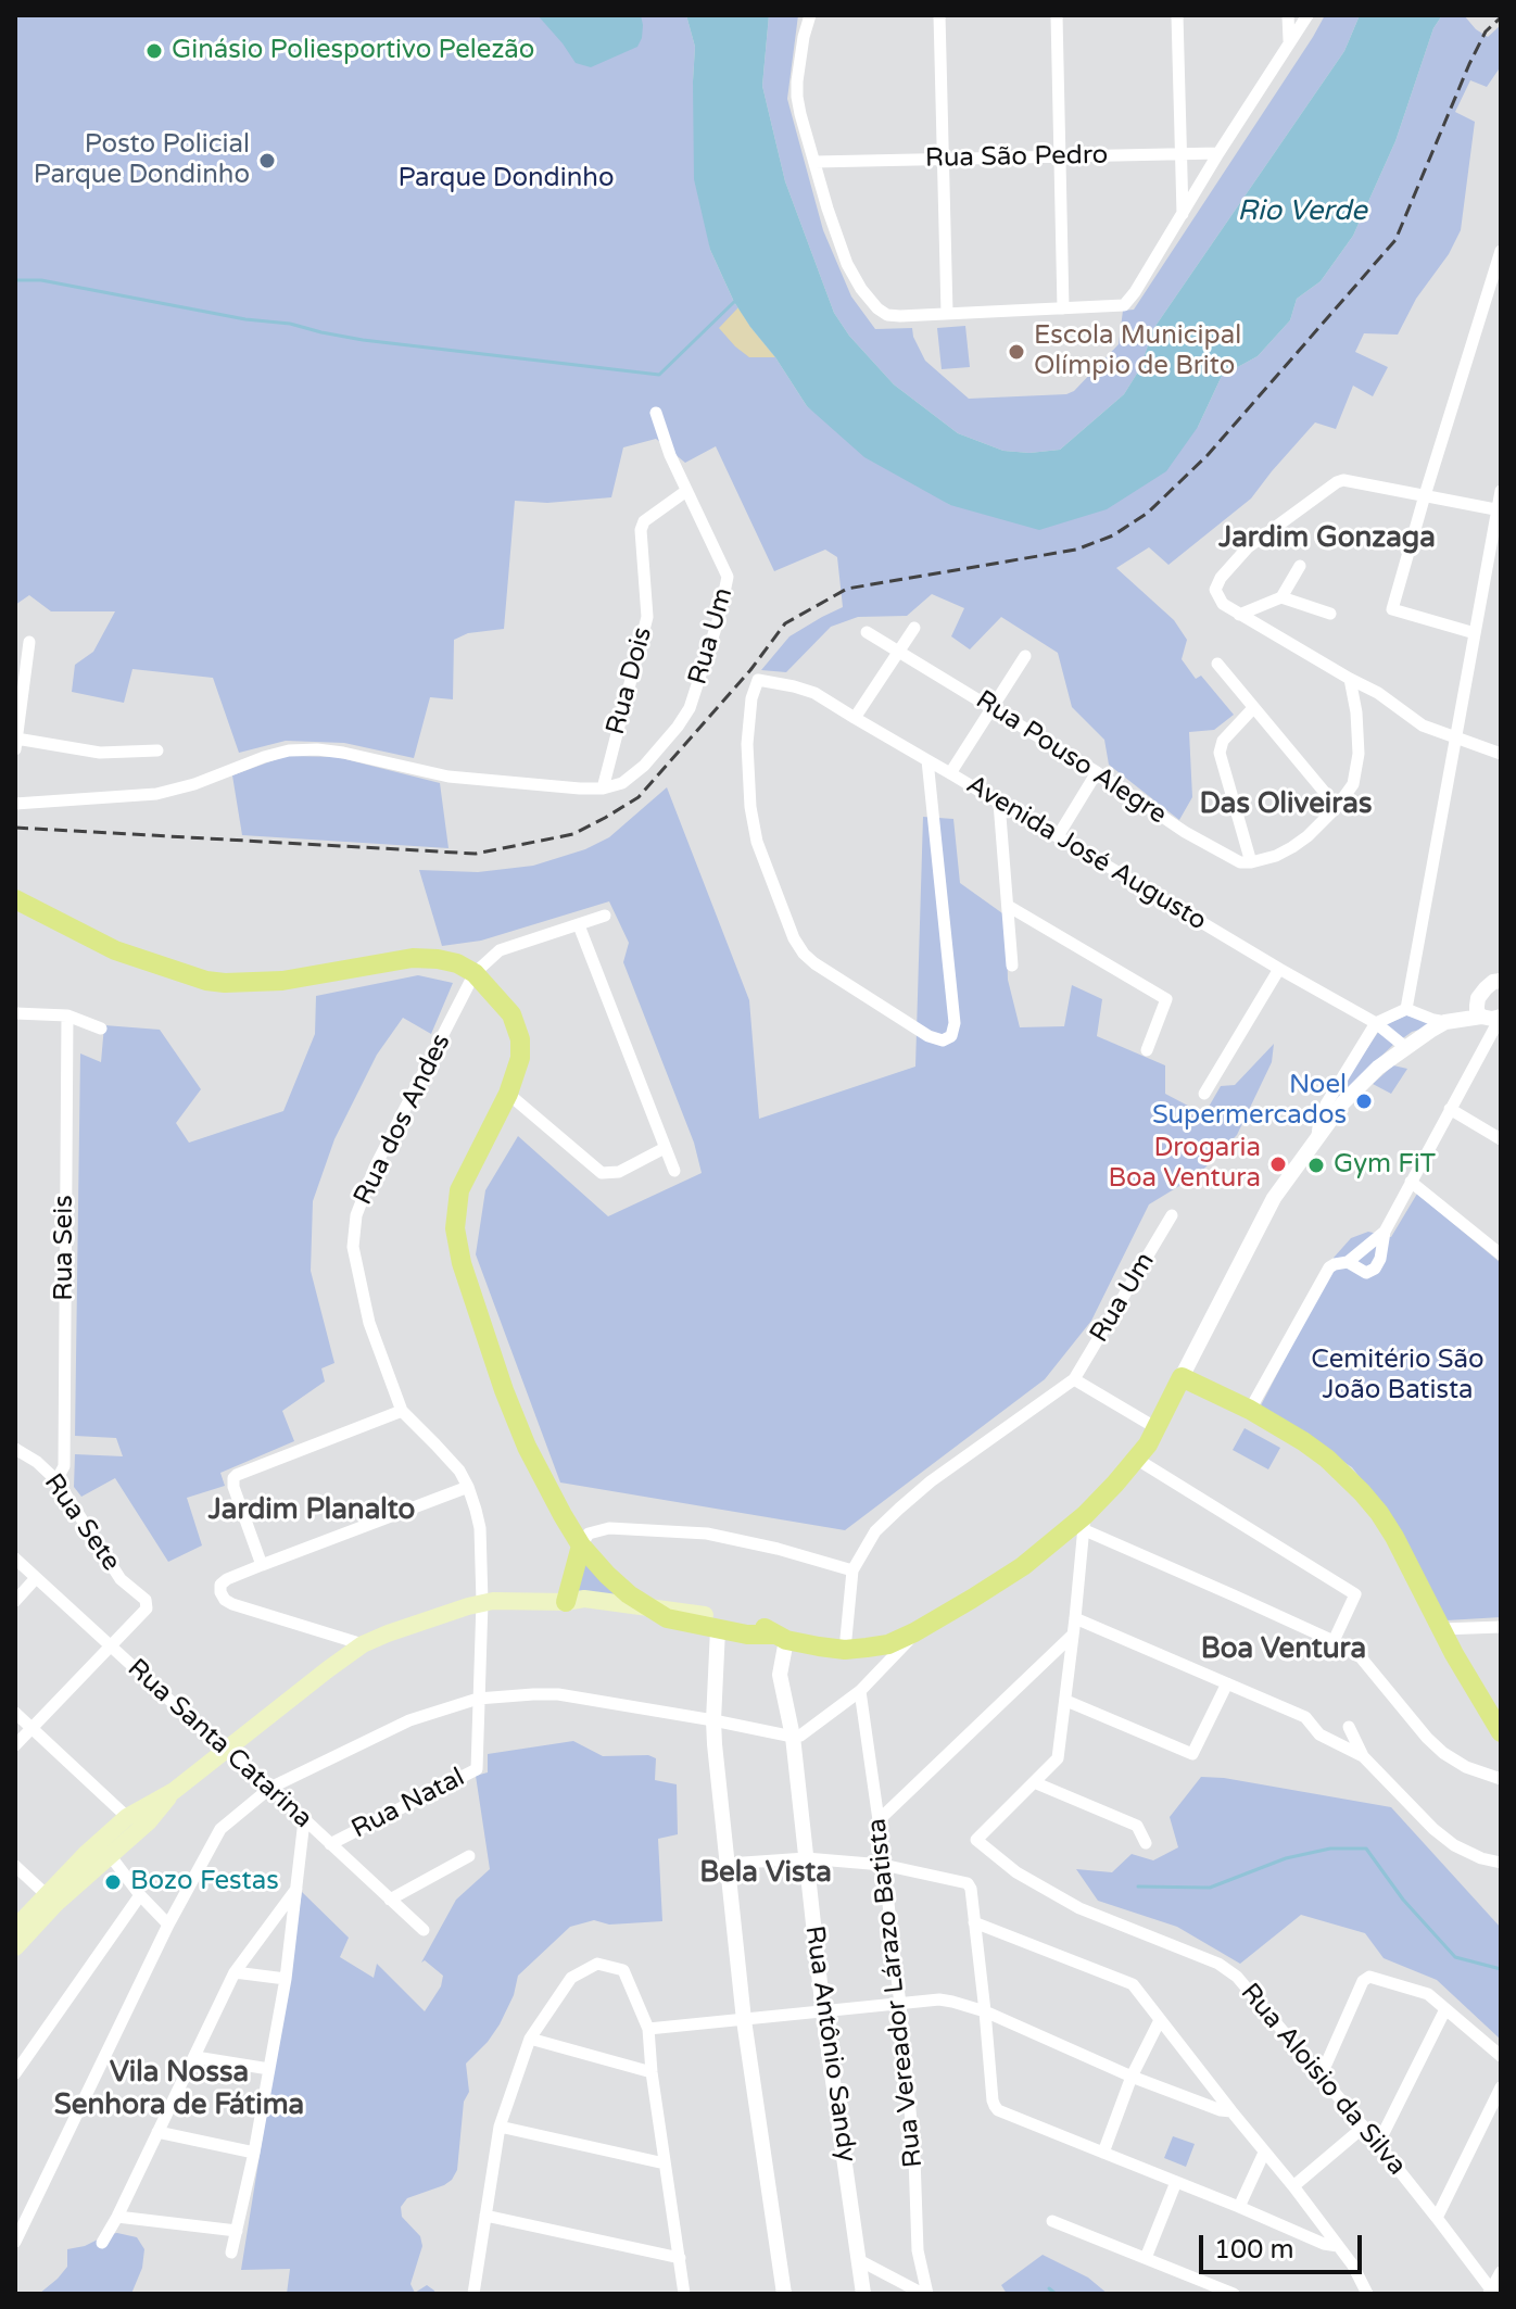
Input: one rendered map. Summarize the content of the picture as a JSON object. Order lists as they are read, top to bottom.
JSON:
{
  "streets": {
    "street": [
      "Rua São Pedro",
      "Rua Um",
      "Rua Dois",
      "Rua Pouso Alegre",
      "Avenida José Augusto",
      "Rua dos Andes",
      "Rua Seis",
      "Rua Sete",
      "Rua Santa Catarina",
      "Rua Natal",
      "Rua Vereador Lárazo Batista",
      "Rua Antônio Sandy",
      "Rua Aloisio da Silva"
    ]
  },
  "crossings": [
    ["Rua Um", "Rua Dois"],
    ["Rua dos Andes", "Rua Natal"],
    ["Rua Seis", "Rua Sete"],
    ["Rua Sete", "Rua Santa Catarina"],
    ["Rua Santa Catarina", "Rua Natal"]
  ],
  "districts": [
    "Jardim Gonzaga",
    "Das Oliveiras",
    "Jardim Planalto",
    "Boa Ventura",
    "Bela Vista",
    "Vila Nossa Senhora de Fátima"
  ],
  "water": ["Rio Verde"],
  "parks": ["Parque Dondinho", "Cemitério São João Batista"],
  "places": [
    "Ginásio Poliesportivo Pelezão",
    "Posto Policial Parque Dondinho",
    "Escola Municipal Olímpio de Brito",
    "Noel Supermercados",
    "Drogaria Boa Ventura",
    "Gym FiT",
    "Bozo Festas"
  ],
  "scale_bar": "100 m"
}
